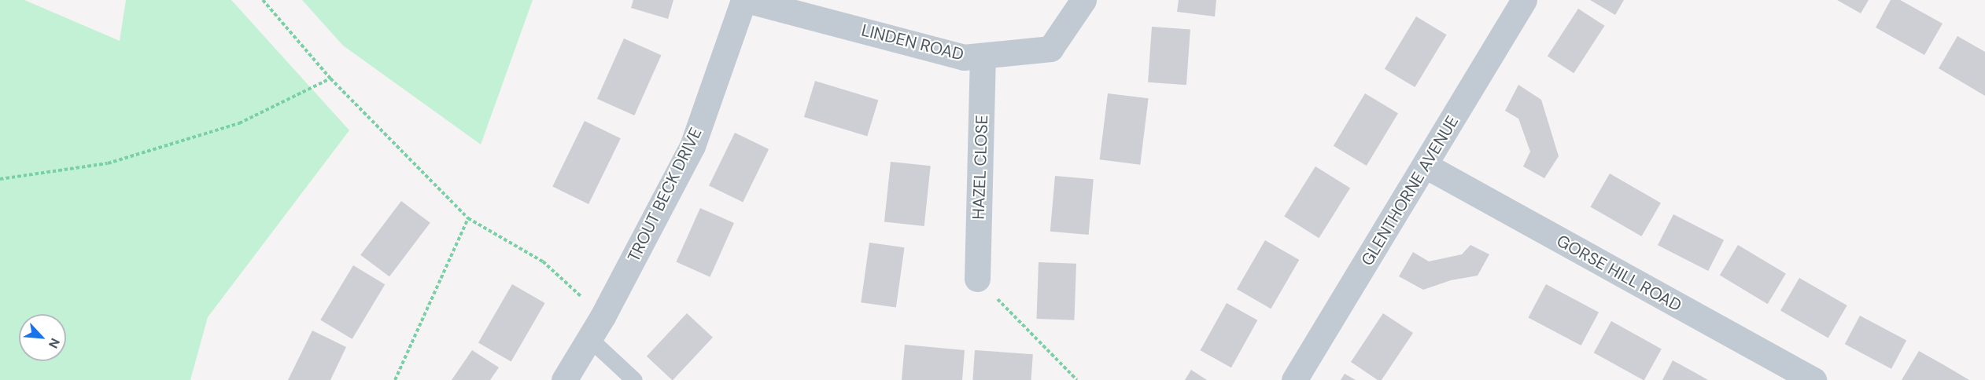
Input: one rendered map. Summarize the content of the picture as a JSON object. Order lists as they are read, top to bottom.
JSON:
{
  "streets": {
    "street": [
      "LINDEN ROAD",
      "HAZEL CLOSE",
      "GLENTHORNE AVENUE",
      "TROUT BECK DRIVE",
      "GORSE HILL ROAD"
    ]
  },
  "crossings": [
    ["LINDEN ROAD", "HAZEL CLOSE"],
    ["GLENTHORNE AVENUE", "GORSE HILL ROAD"]
  ],
  "north": "bottom right"
}
